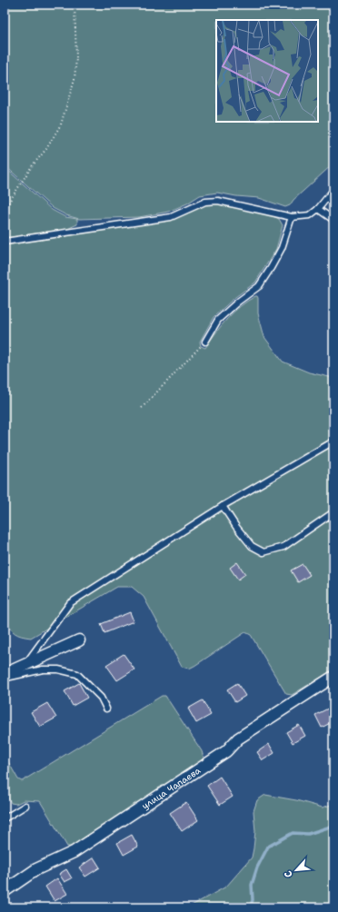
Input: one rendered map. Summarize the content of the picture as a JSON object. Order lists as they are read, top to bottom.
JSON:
{
  "streets": {
    "street": ["улица Чапаева"]
  },
  "north": "bottom left"
}
